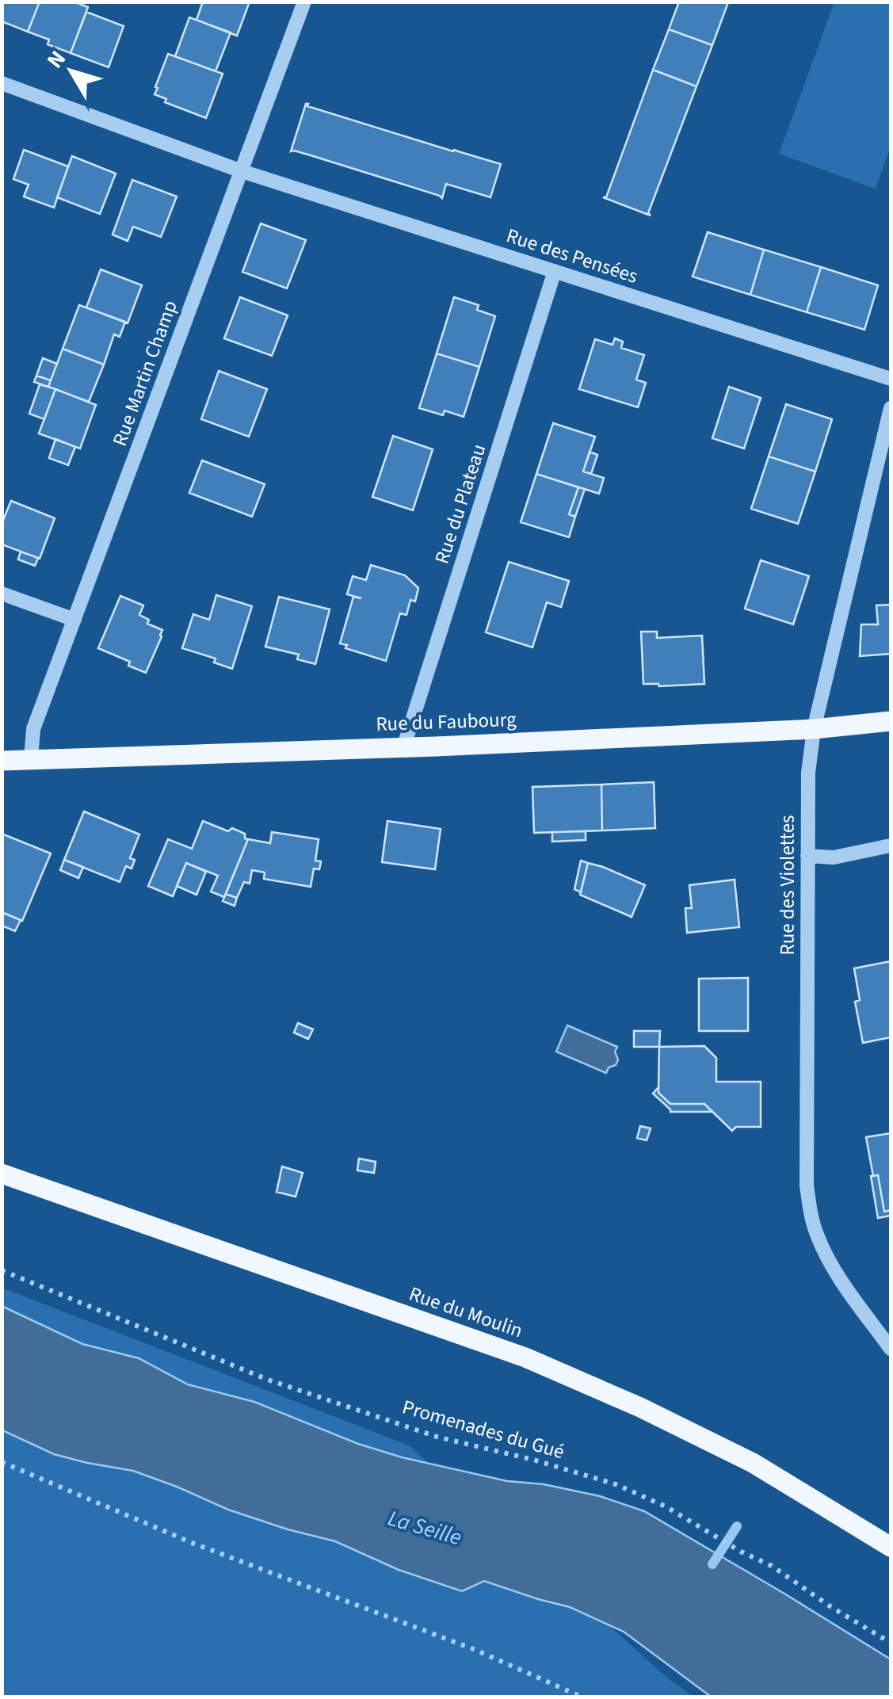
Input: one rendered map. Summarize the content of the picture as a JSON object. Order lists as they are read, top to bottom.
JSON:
{
  "streets": {
    "main road": ["Rue du Faubourg", "Rue du Moulin"],
    "street": [
      "Rue des Pensées",
      "Rue Martin Champ",
      "Rue du Plateau",
      "Rue des Violettes"
    ],
    "path": ["Promenades du Gué"]
  },
  "crossings": [
    ["Rue des Pensées", "Rue Martin Champ"],
    ["Rue des Pensées", "Rue du Plateau"],
    ["Rue Martin Champ", "Rue du Faubourg"],
    ["Rue du Plateau", "Rue du Faubourg"],
    ["Rue du Faubourg", "Rue des Violettes"]
  ],
  "water": ["La Seille"],
  "north": "top left"
}
